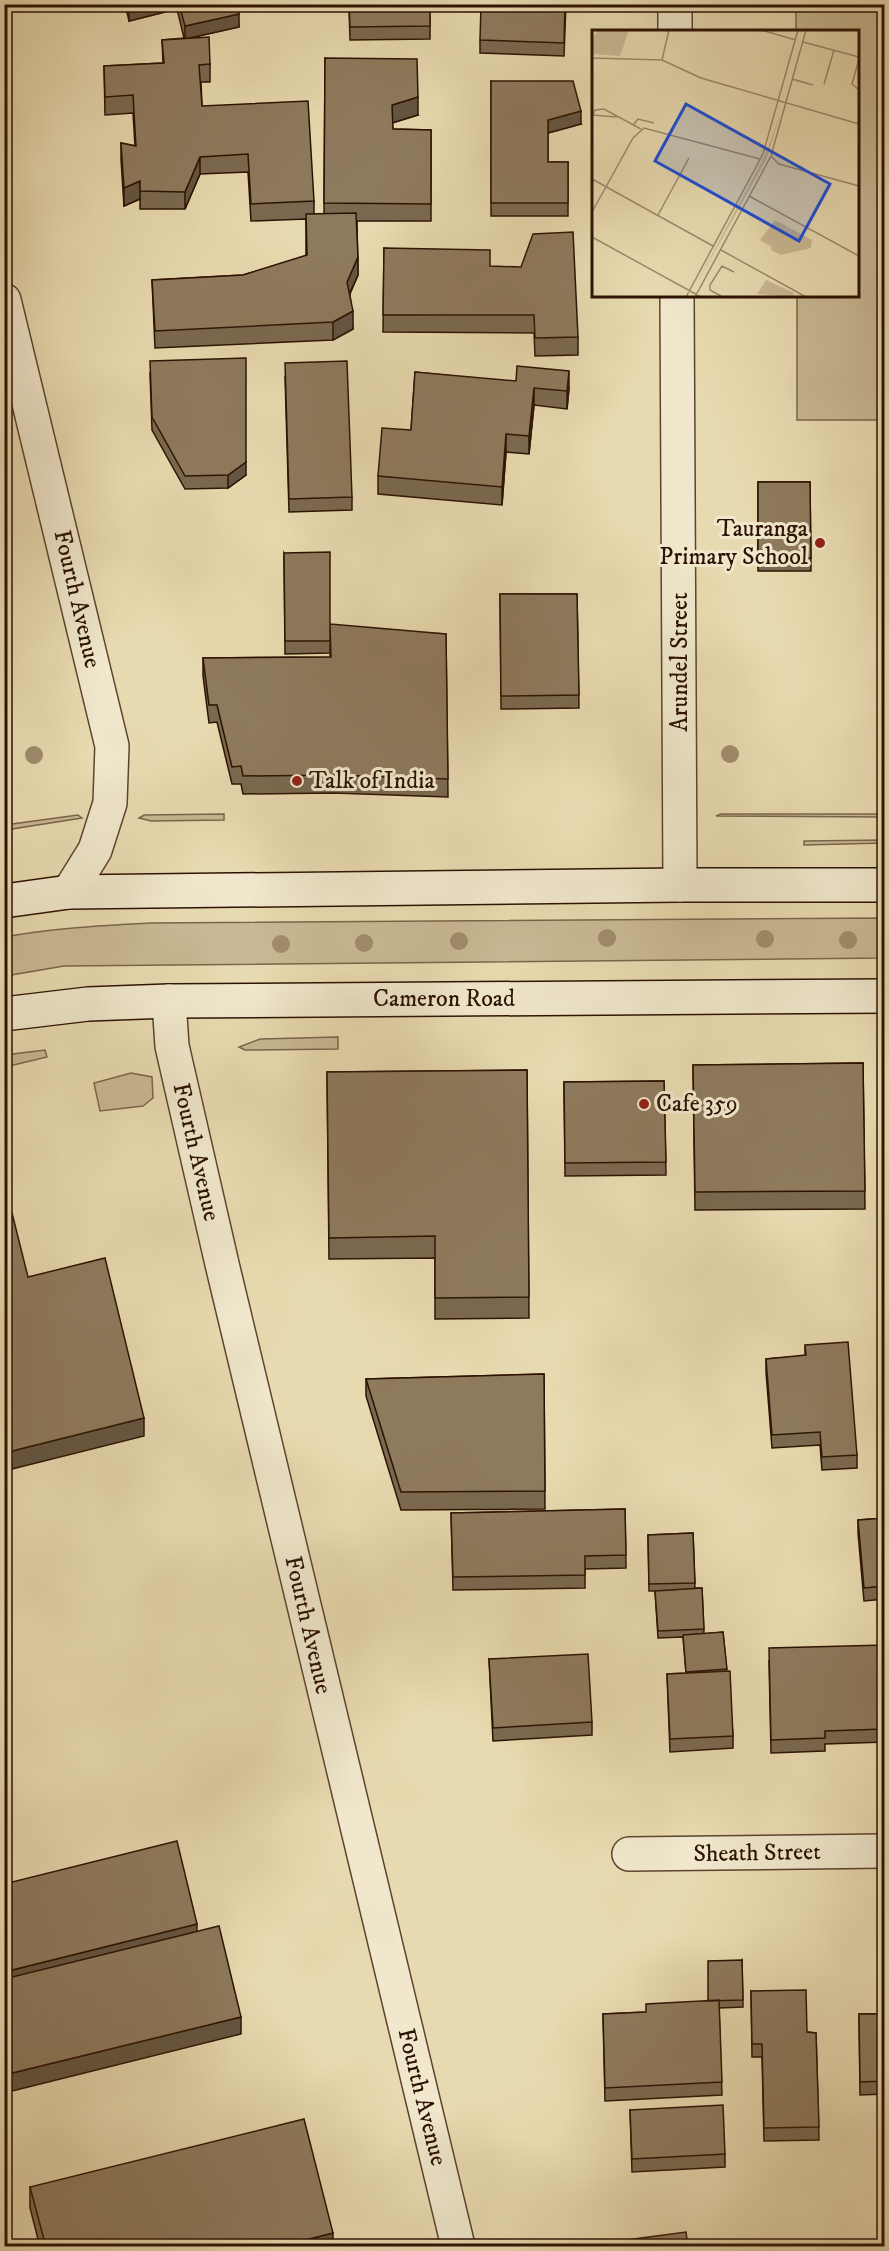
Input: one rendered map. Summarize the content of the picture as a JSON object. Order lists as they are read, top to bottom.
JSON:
{
  "streets": {
    "street": [
      "Fourth Avenue",
      "Arundel Street",
      "Cameron Road",
      "Sheath Street"
    ]
  },
  "crossings": [
    ["Fourth Avenue", "Cameron Road"]
  ],
  "places": ["Tauranga Primary School", "Talk of India", "Cafe 359"]
}
